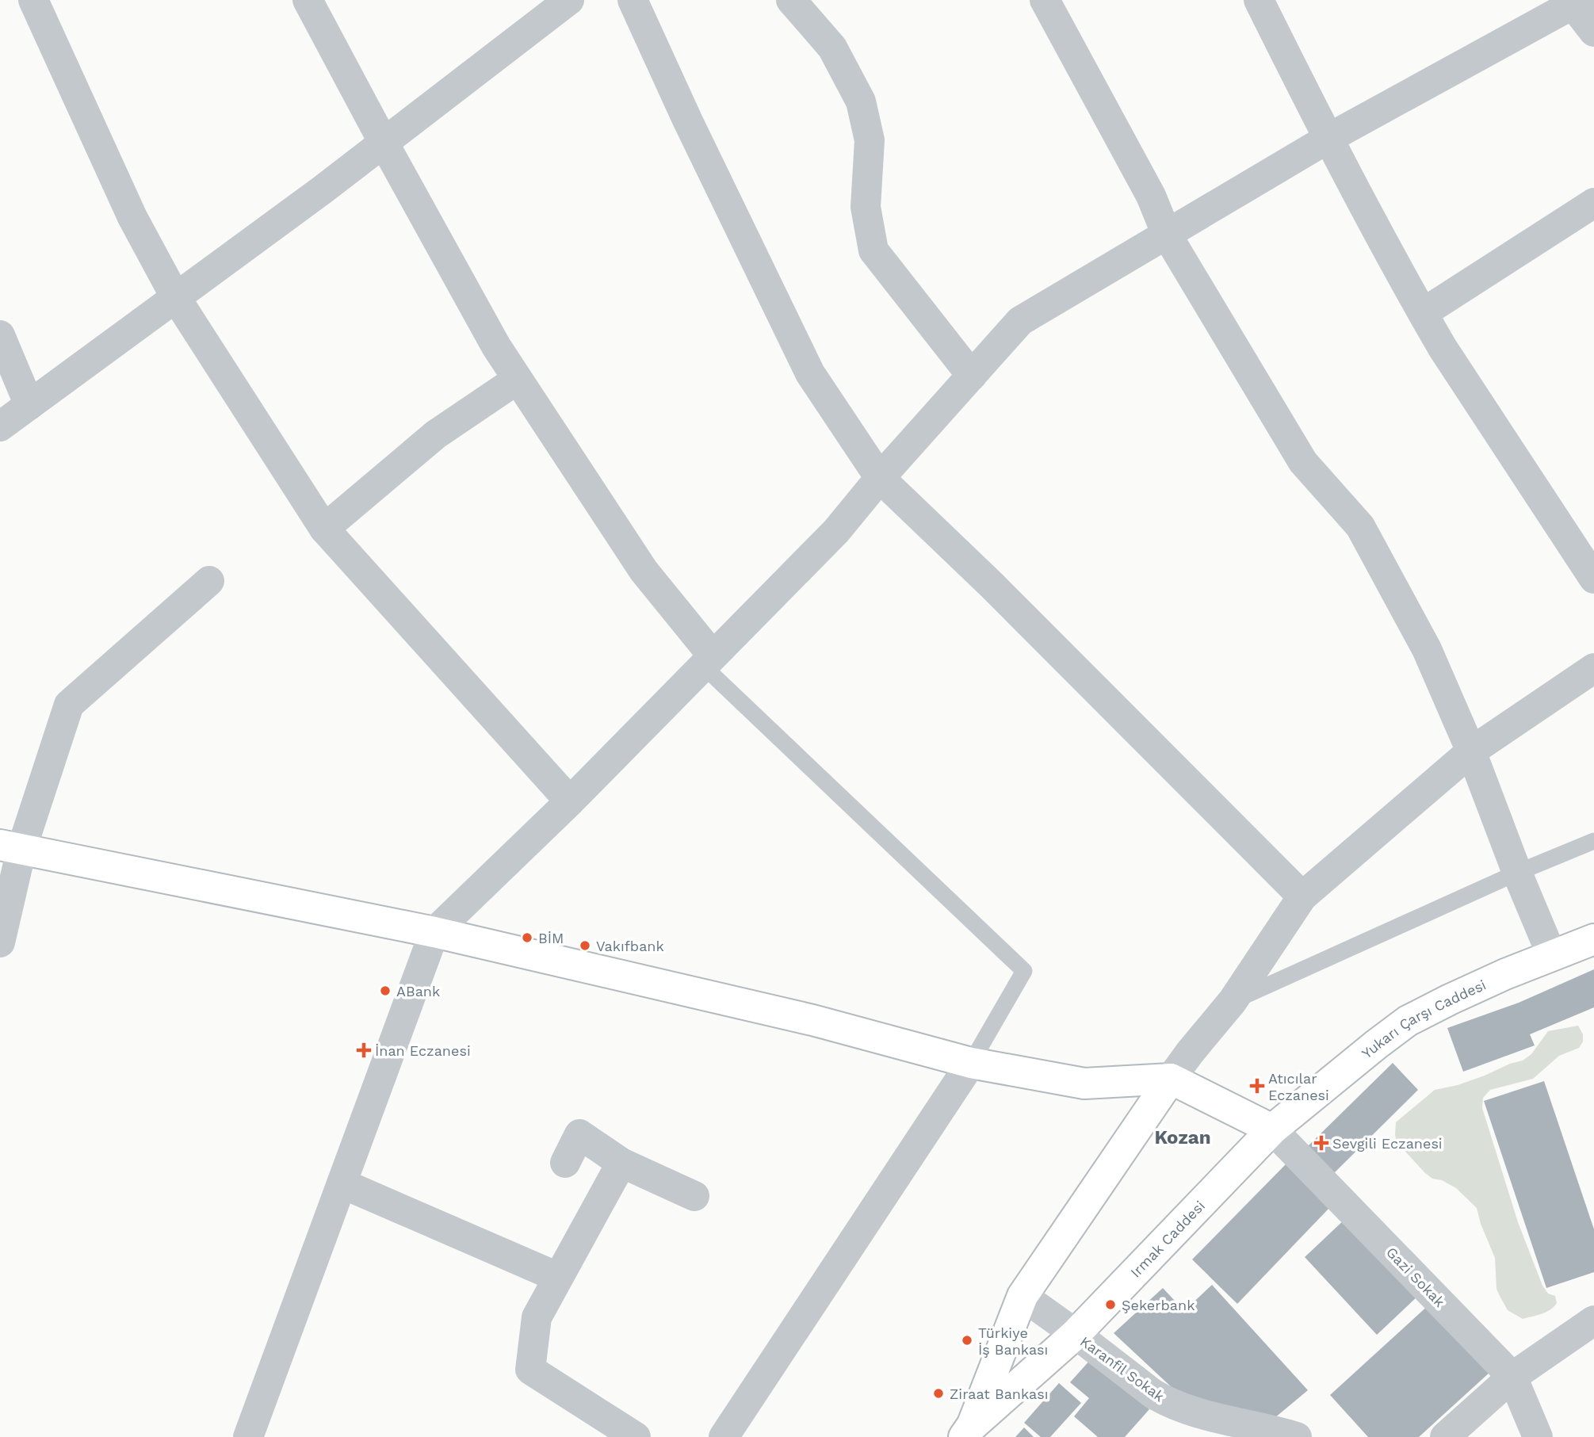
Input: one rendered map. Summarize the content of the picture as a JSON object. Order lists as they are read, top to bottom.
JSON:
{
  "streets": {
    "main road": ["Yukarı Çarşı Caddesi", "Irmak Caddesi"],
    "street": ["Gazi Sokak", "Karanfil Sokak"]
  },
  "crossings": [
    ["Yukarı Çarşı Caddesi", "Irmak Caddesi"],
    ["Yukarı Çarşı Caddesi", "Gazi Sokak"],
    ["Irmak Caddesi", "Gazi Sokak"],
    ["Irmak Caddesi", "Karanfil Sokak"]
  ],
  "districts": ["Kozan"],
  "places": {
    "other": [
      "BİM",
      "Vakıfbank",
      "ABank",
      "Şekerbank",
      "Türkiye İş Bankası",
      "Ziraat Bankası"
    ],
    "health": ["İnan Eczanesi", "Atıcılar Eczanesi", "Sevgili Eczanesi"]
  }
}
